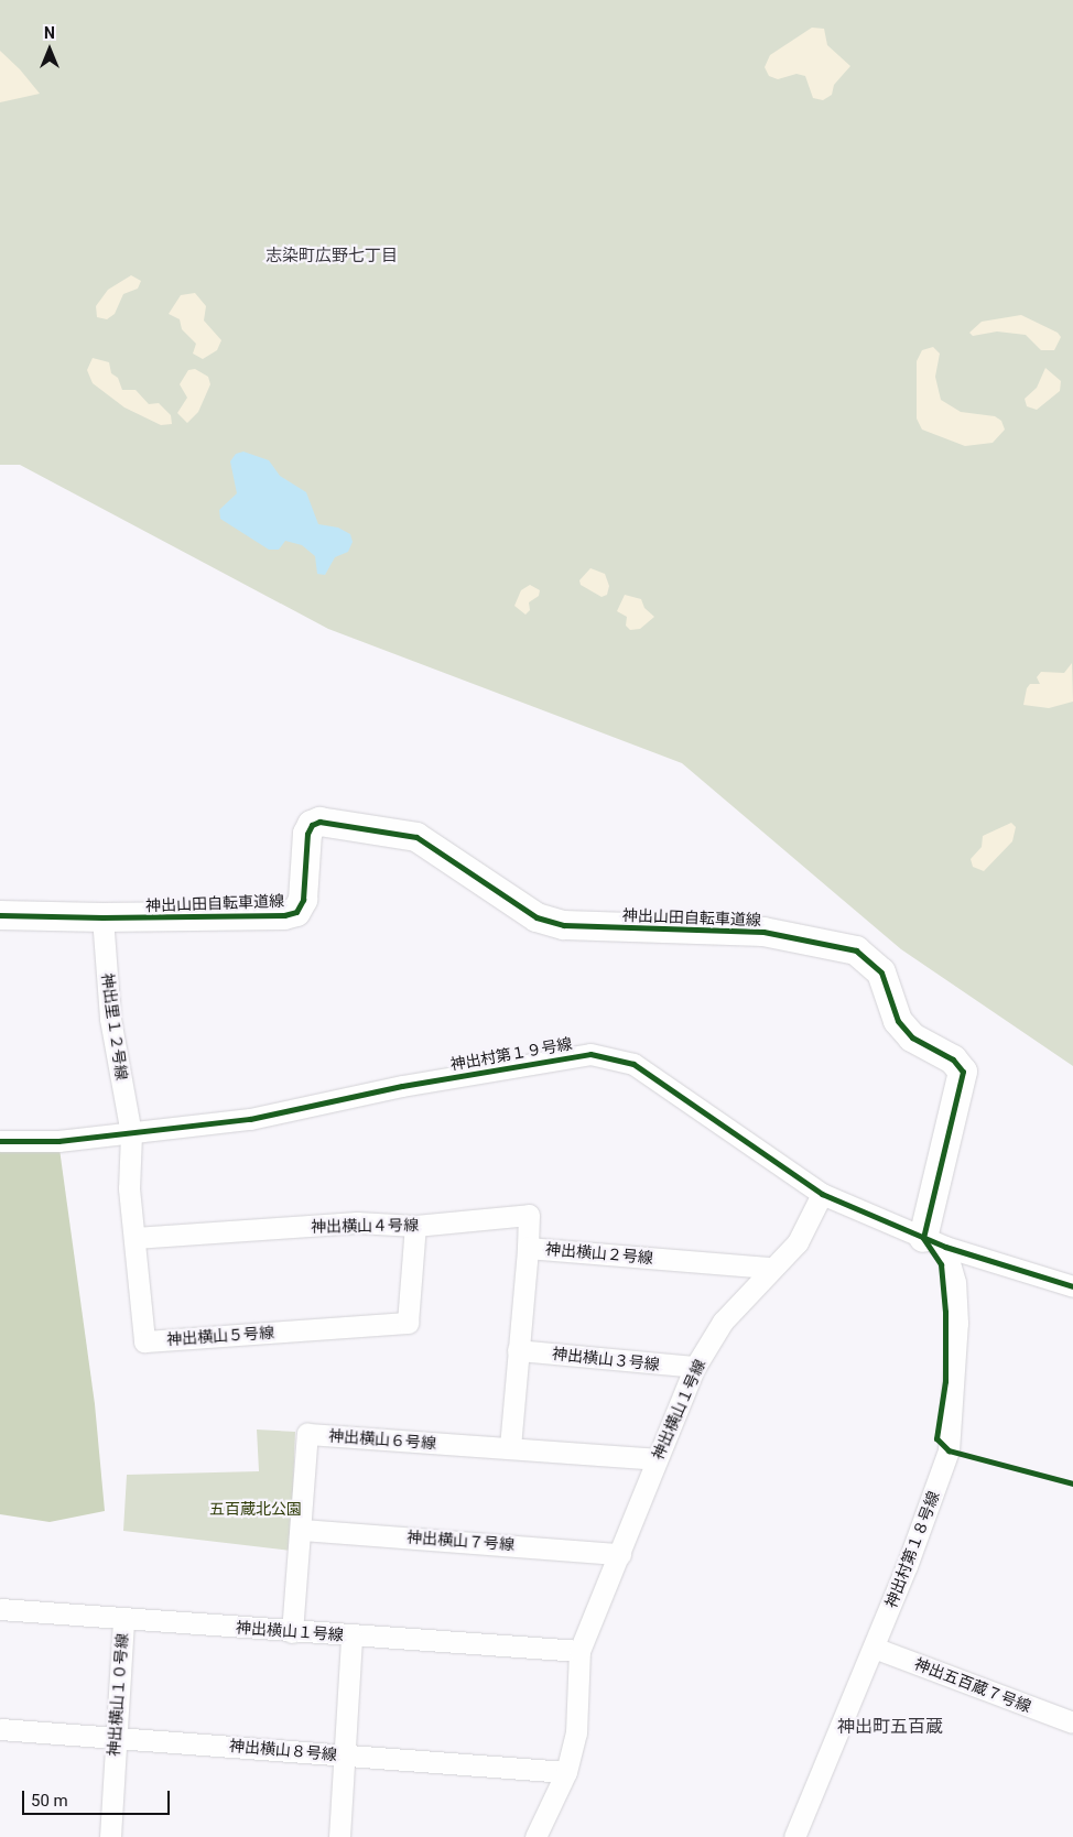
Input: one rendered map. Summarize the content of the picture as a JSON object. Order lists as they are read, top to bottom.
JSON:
{
  "streets": {
    "main road": ["神出山田自転車道線"],
    "street": [
      "神出里１２号線",
      "神出村第１９号線",
      "神出横山４号線",
      "神出横山２号線",
      "神出横山５号線",
      "神出横山３号線",
      "神出横山１号線",
      "神出横山６号線",
      "神出横山７号線",
      "神出村第１８号線",
      "神出五百蔵７号線",
      "神出横山１０号線",
      "神出横山８号線"
    ]
  },
  "crossings": [
    ["神出山田自転車道線", "神出里１２号線"],
    ["神出山田自転車道線", "神出村第１９号線"],
    ["神出山田自転車道線", "神出村第１８号線"],
    ["神出里１２号線", "神出村第１９号線"],
    ["神出里１２号線", "神出横山５号線"],
    ["神出村第１９号線", "神出横山５号線"],
    ["神出村第１９号線", "神出横山１号線"],
    ["神出村第１９号線", "神出村第１８号線"],
    ["神出横山４号線", "神出横山２号線"],
    ["神出横山４号線", "神出横山５号線"],
    ["神出横山２号線", "神出横山３号線"],
    ["神出横山２号線", "神出横山１号線"],
    ["神出横山２号線", "神出横山６号線"],
    ["神出横山３号線", "神出横山１号線"],
    ["神出横山１号線", "神出横山６号線"],
    ["神出横山１号線", "神出横山７号線"],
    ["神出横山１号線", "神出横山１０号線"],
    ["神出横山１号線", "神出横山８号線"],
    ["神出横山６号線", "神出横山７号線"],
    ["神出村第１８号線", "神出五百蔵７号線"],
    ["神出横山１０号線", "神出横山８号線"]
  ],
  "districts": ["志染町広野七丁目", "神出町五百蔵"],
  "parks": ["五百蔵北公園"],
  "scale_bar": "50 m",
  "north": "top"
}
